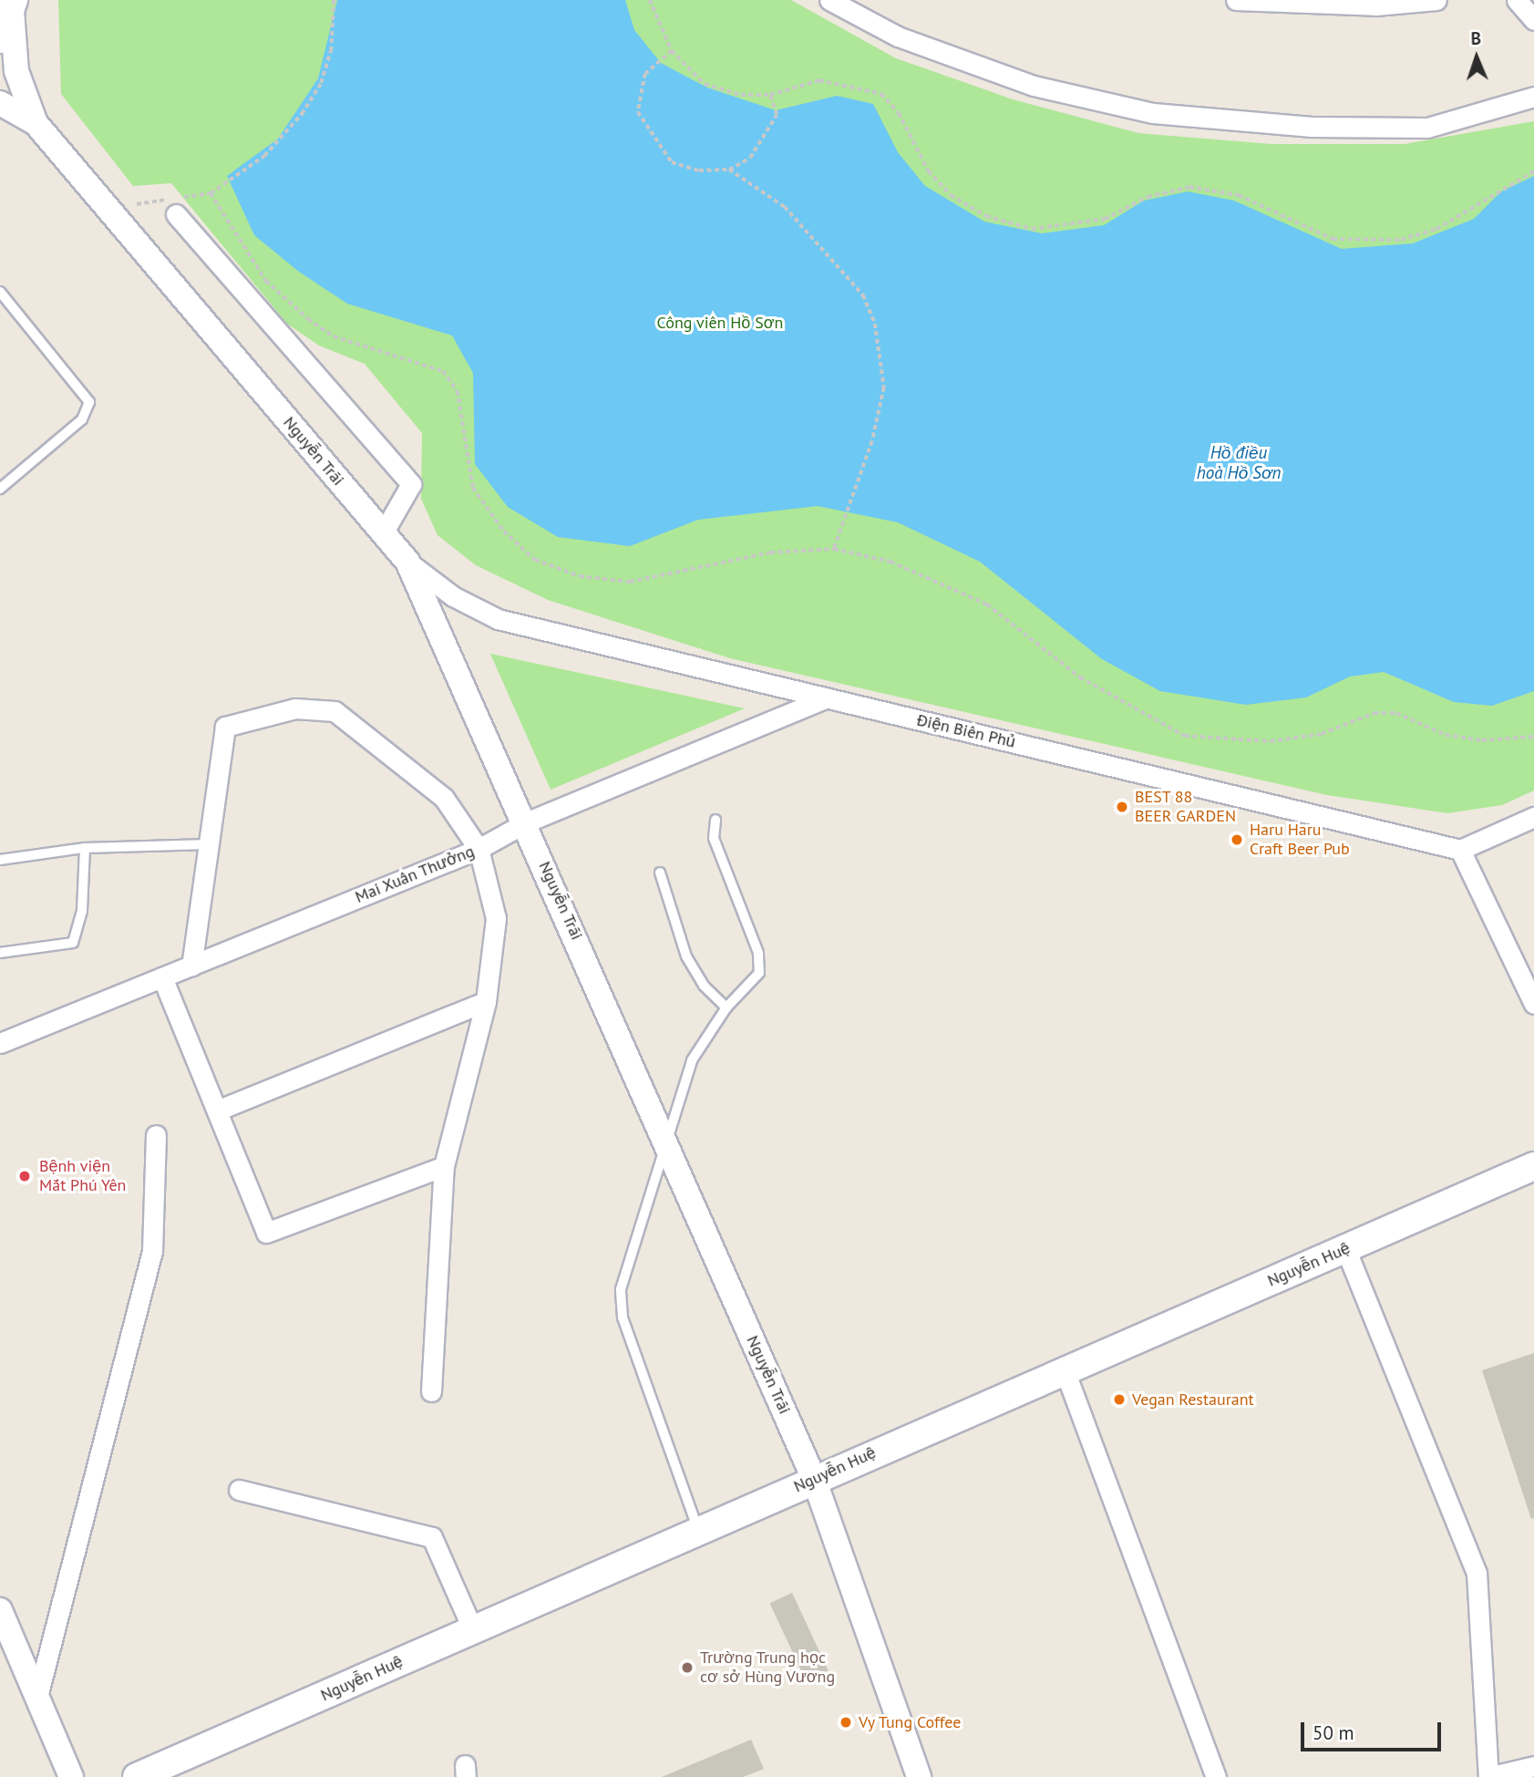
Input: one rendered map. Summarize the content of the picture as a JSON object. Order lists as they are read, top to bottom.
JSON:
{
  "streets": {
    "main road": ["Nguyễn Huệ"],
    "street": ["Nguyễn Trãi", "Điện Biên Phủ", "Mai Xuân Thưởng"]
  },
  "crossings": [
    ["Nguyễn Trãi", "Điện Biên Phủ"],
    ["Nguyễn Trãi", "Mai Xuân Thưởng"],
    ["Nguyễn Trãi", "Nguyễn Huệ"],
    ["Điện Biên Phủ", "Mai Xuân Thưởng"]
  ],
  "water": ["Hồ điều hoà Hồ Sơn"],
  "parks": ["Công viên Hồ Sơn"],
  "places": [
    "BEST 88 BEER GARDEN",
    "Haru Haru Craft Beer Pub",
    "Bệnh viện Mắt Phú Yên",
    "Vegan Restaurant",
    "Trường Trung học cơ sở Hùng Vương",
    "Vy Tung Coffee"
  ],
  "scale_bar": "50 m",
  "north": "top"
}
